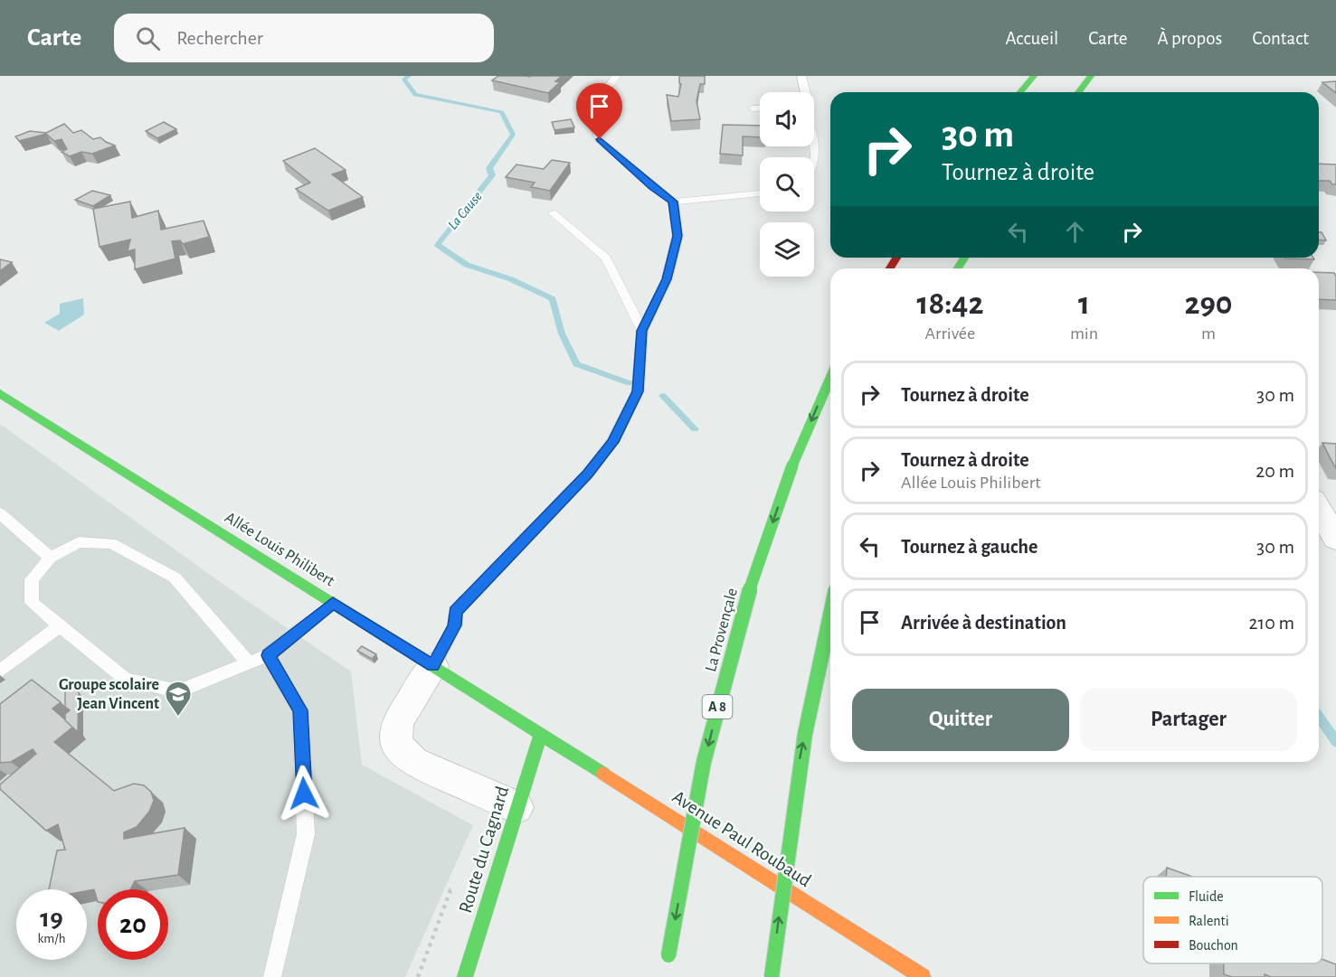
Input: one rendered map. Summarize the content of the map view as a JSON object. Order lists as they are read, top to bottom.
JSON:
{
  "streets": {
    "main road": [
      "Allée Louis Philibert",
      "La Provençale",
      "A 8",
      "Avenue Paul Roubaud",
      "Route du Cagnard"
    ]
  },
  "crossings": [
    ["Allée Louis Philibert", "Avenue Paul Roubaud"],
    ["Allée Louis Philibert", "Route du Cagnard"],
    ["Avenue Paul Roubaud", "Route du Cagnard"]
  ],
  "water": ["La Cause"],
  "places": {
    "school or university": ["Groupe scolaire Jean Vincent"]
  },
  "legend": ["Fluide", "Ralenti", "Bouchon"],
  "page": {
    "header": "Carte",
    "search": "Rechercher",
    "nav": [
      "Accueil",
      "Carte",
      "À propos",
      "Contact"
    ],
    "turn": ["30 m", "Tournez à droite"],
    "eta": [
      "18:42",
      "Arrivée",
      "1",
      "min",
      "290",
      "m"
    ],
    "list": [
      {
        "name": "Tournez à droite",
        "value": "30 m"
      },
      {
        "name": "Tournez à droite",
        "note": "Allée Louis Philibert",
        "value": "20 m"
      },
      {
        "name": "Tournez à gauche",
        "value": "30 m"
      },
      {
        "name": "Arrivée à destination",
        "value": "210 m"
      }
    ],
    "buttons": ["Quitter", "Partager"],
    "speed": "19 km/h",
    "limit": "20"
  }
}
